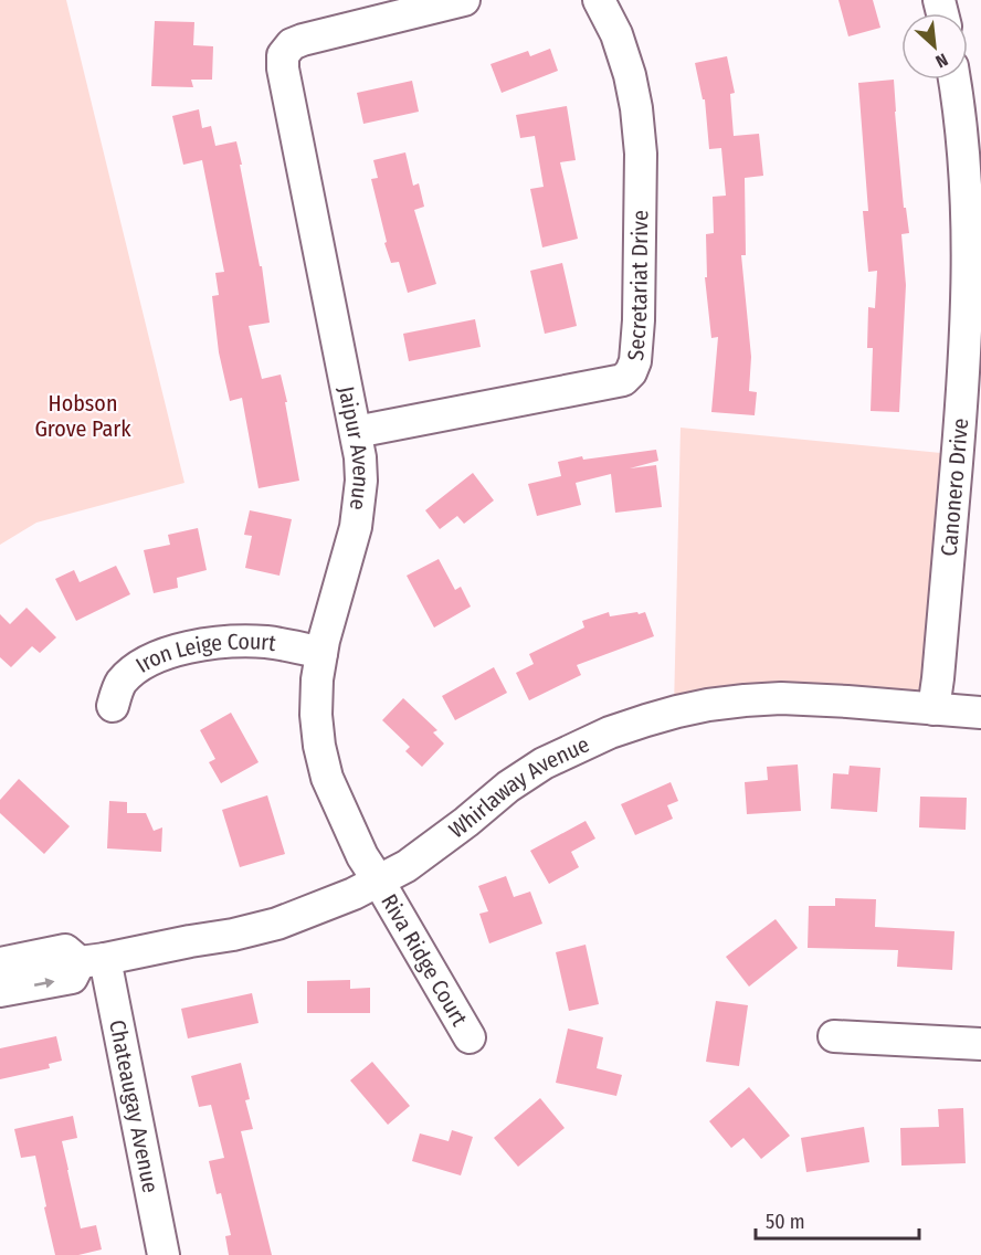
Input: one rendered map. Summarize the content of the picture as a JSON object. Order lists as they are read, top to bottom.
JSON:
{
  "streets": {
    "street": [
      "Secretariat Drive",
      "Jaipur Avenue",
      "Canonero Drive",
      "Iron Leige Court",
      "Whirlaway Avenue",
      "Riva Ridge Court",
      "Chateaugay Avenue"
    ]
  },
  "crossings": [
    ["Secretariat Drive", "Jaipur Avenue"],
    ["Jaipur Avenue", "Iron Leige Court"],
    ["Jaipur Avenue", "Whirlaway Avenue"],
    ["Jaipur Avenue", "Riva Ridge Court"],
    ["Canonero Drive", "Whirlaway Avenue"],
    ["Whirlaway Avenue", "Riva Ridge Court"],
    ["Whirlaway Avenue", "Chateaugay Avenue"]
  ],
  "parks": ["Hobson Grove Park"],
  "scale_bar": "50 m",
  "north": "bottom right"
}
